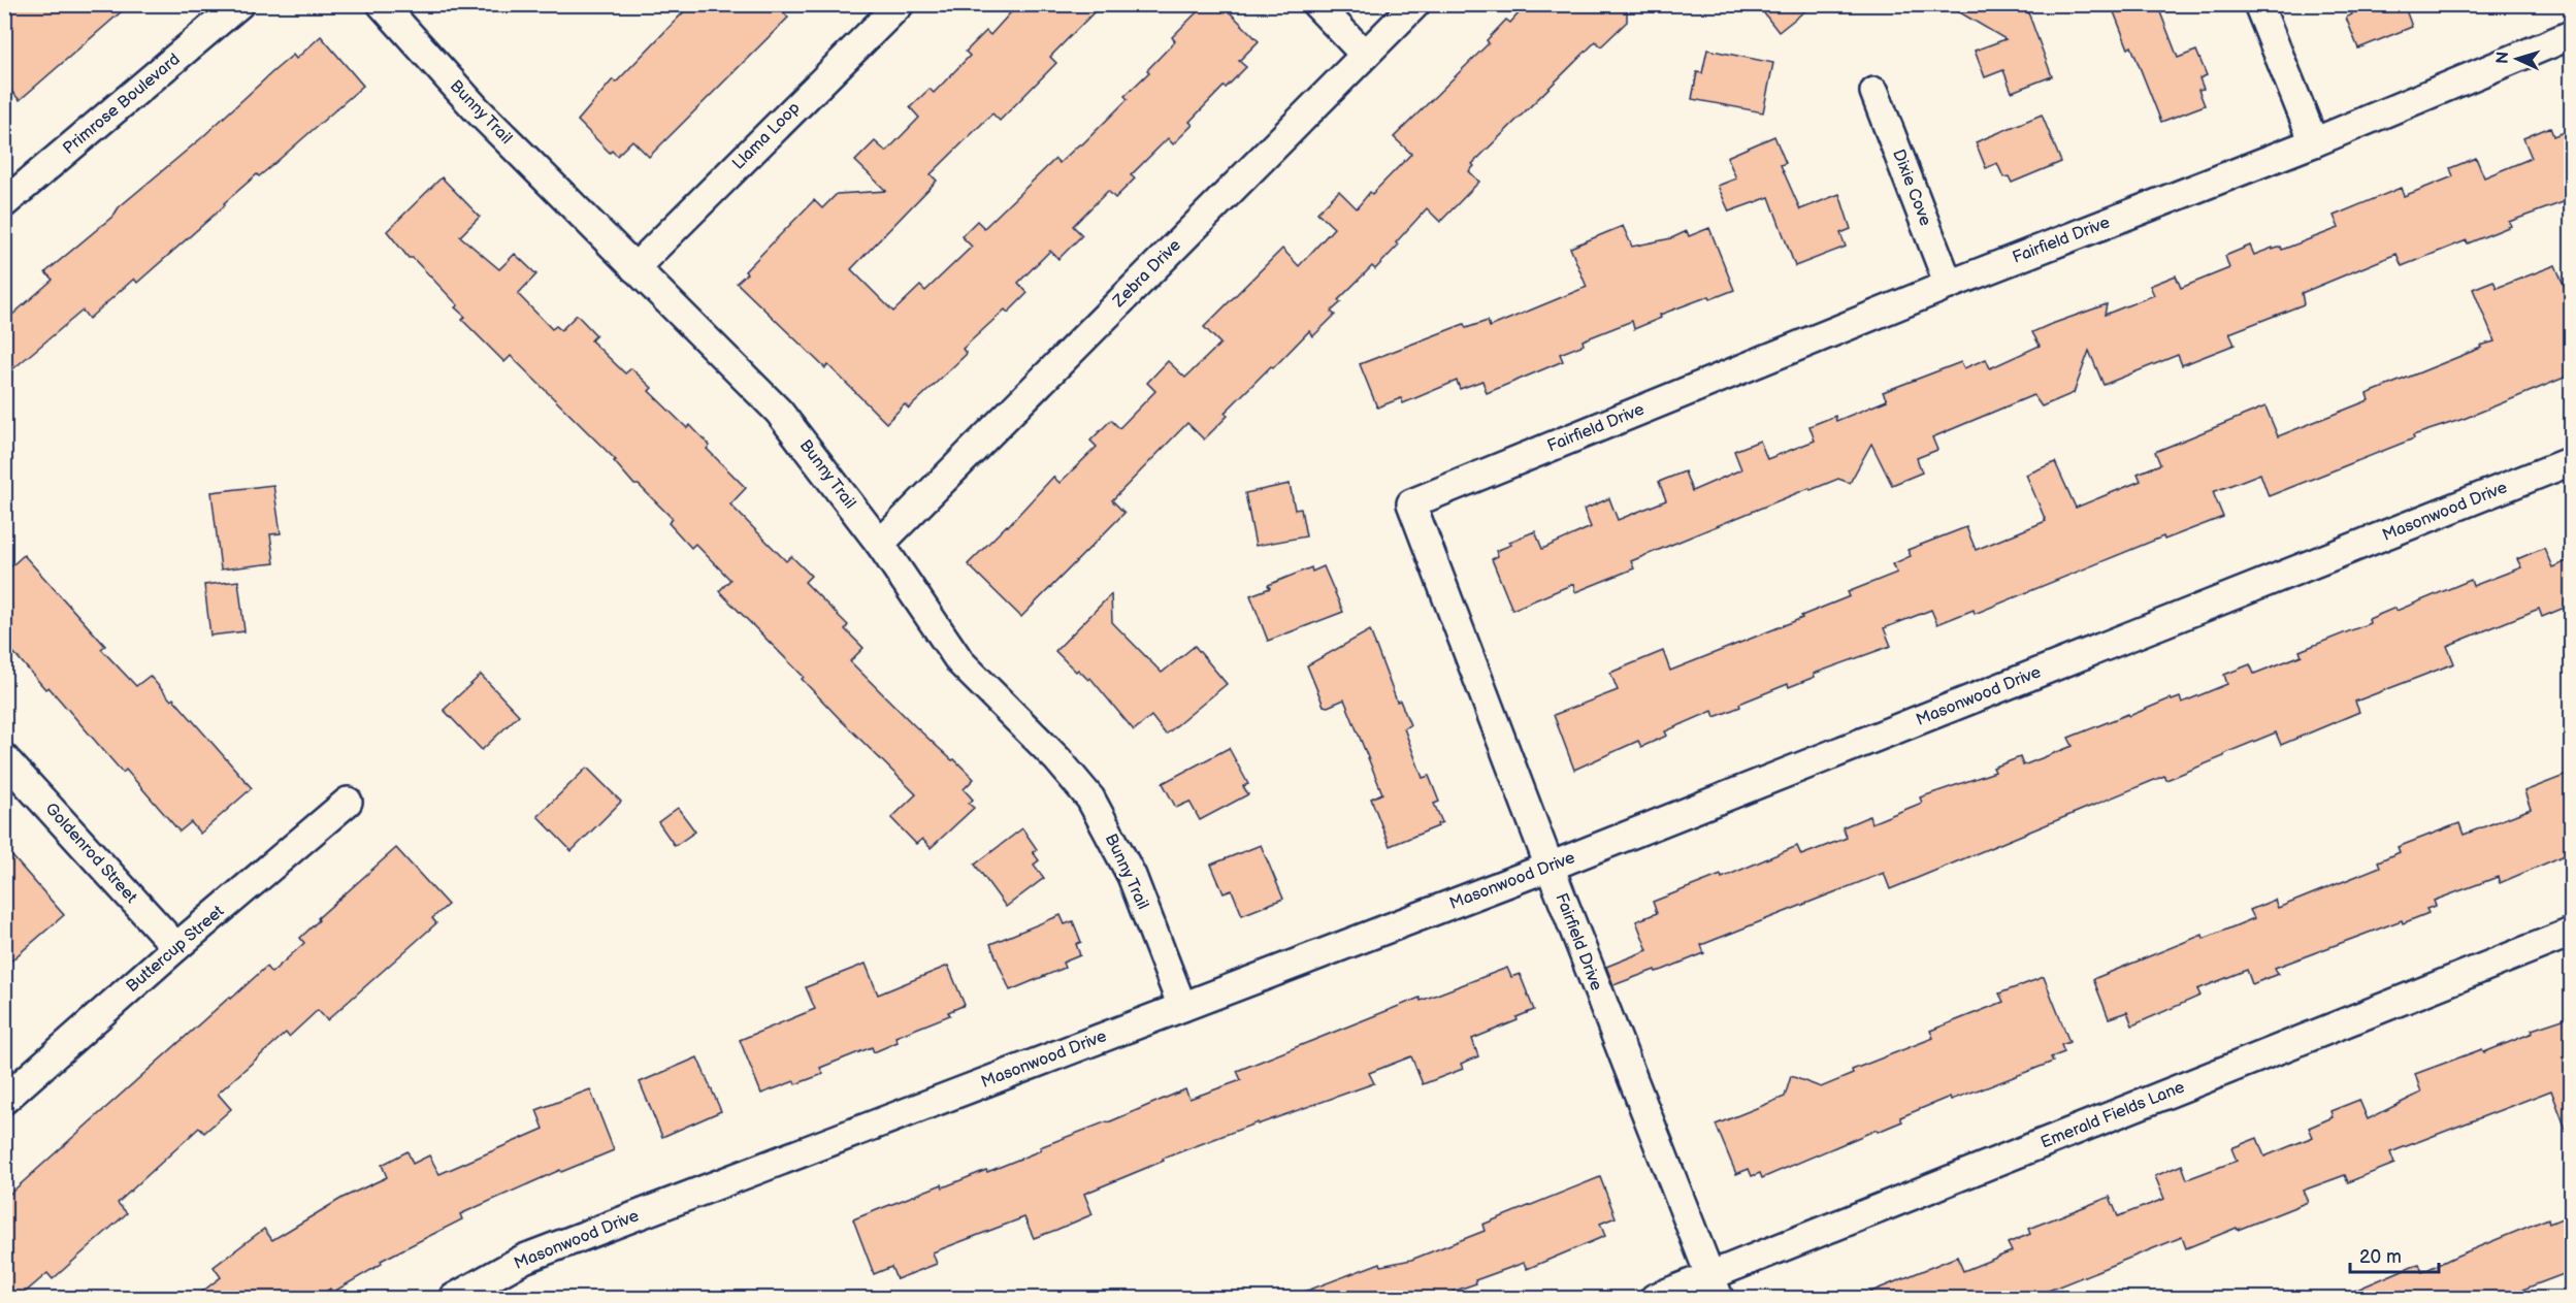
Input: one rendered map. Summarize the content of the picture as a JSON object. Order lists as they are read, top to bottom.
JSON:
{
  "streets": {
    "street": [
      "Primrose Boulevard",
      "Bunny Trail",
      "Llama Loop",
      "Dixie Cove",
      "Fairfield Drive",
      "Zebra Drive",
      "Masonwood Drive",
      "Goldenrod Street",
      "Buttercup Street",
      "Emerald Fields Lane"
    ]
  },
  "crossings": [
    ["Bunny Trail", "Llama Loop"],
    ["Bunny Trail", "Zebra Drive"],
    ["Bunny Trail", "Masonwood Drive"],
    ["Dixie Cove", "Fairfield Drive"],
    ["Fairfield Drive", "Masonwood Drive"],
    ["Fairfield Drive", "Emerald Fields Lane"],
    ["Goldenrod Street", "Buttercup Street"]
  ],
  "scale_bar": "20 m",
  "north": "left"
}
